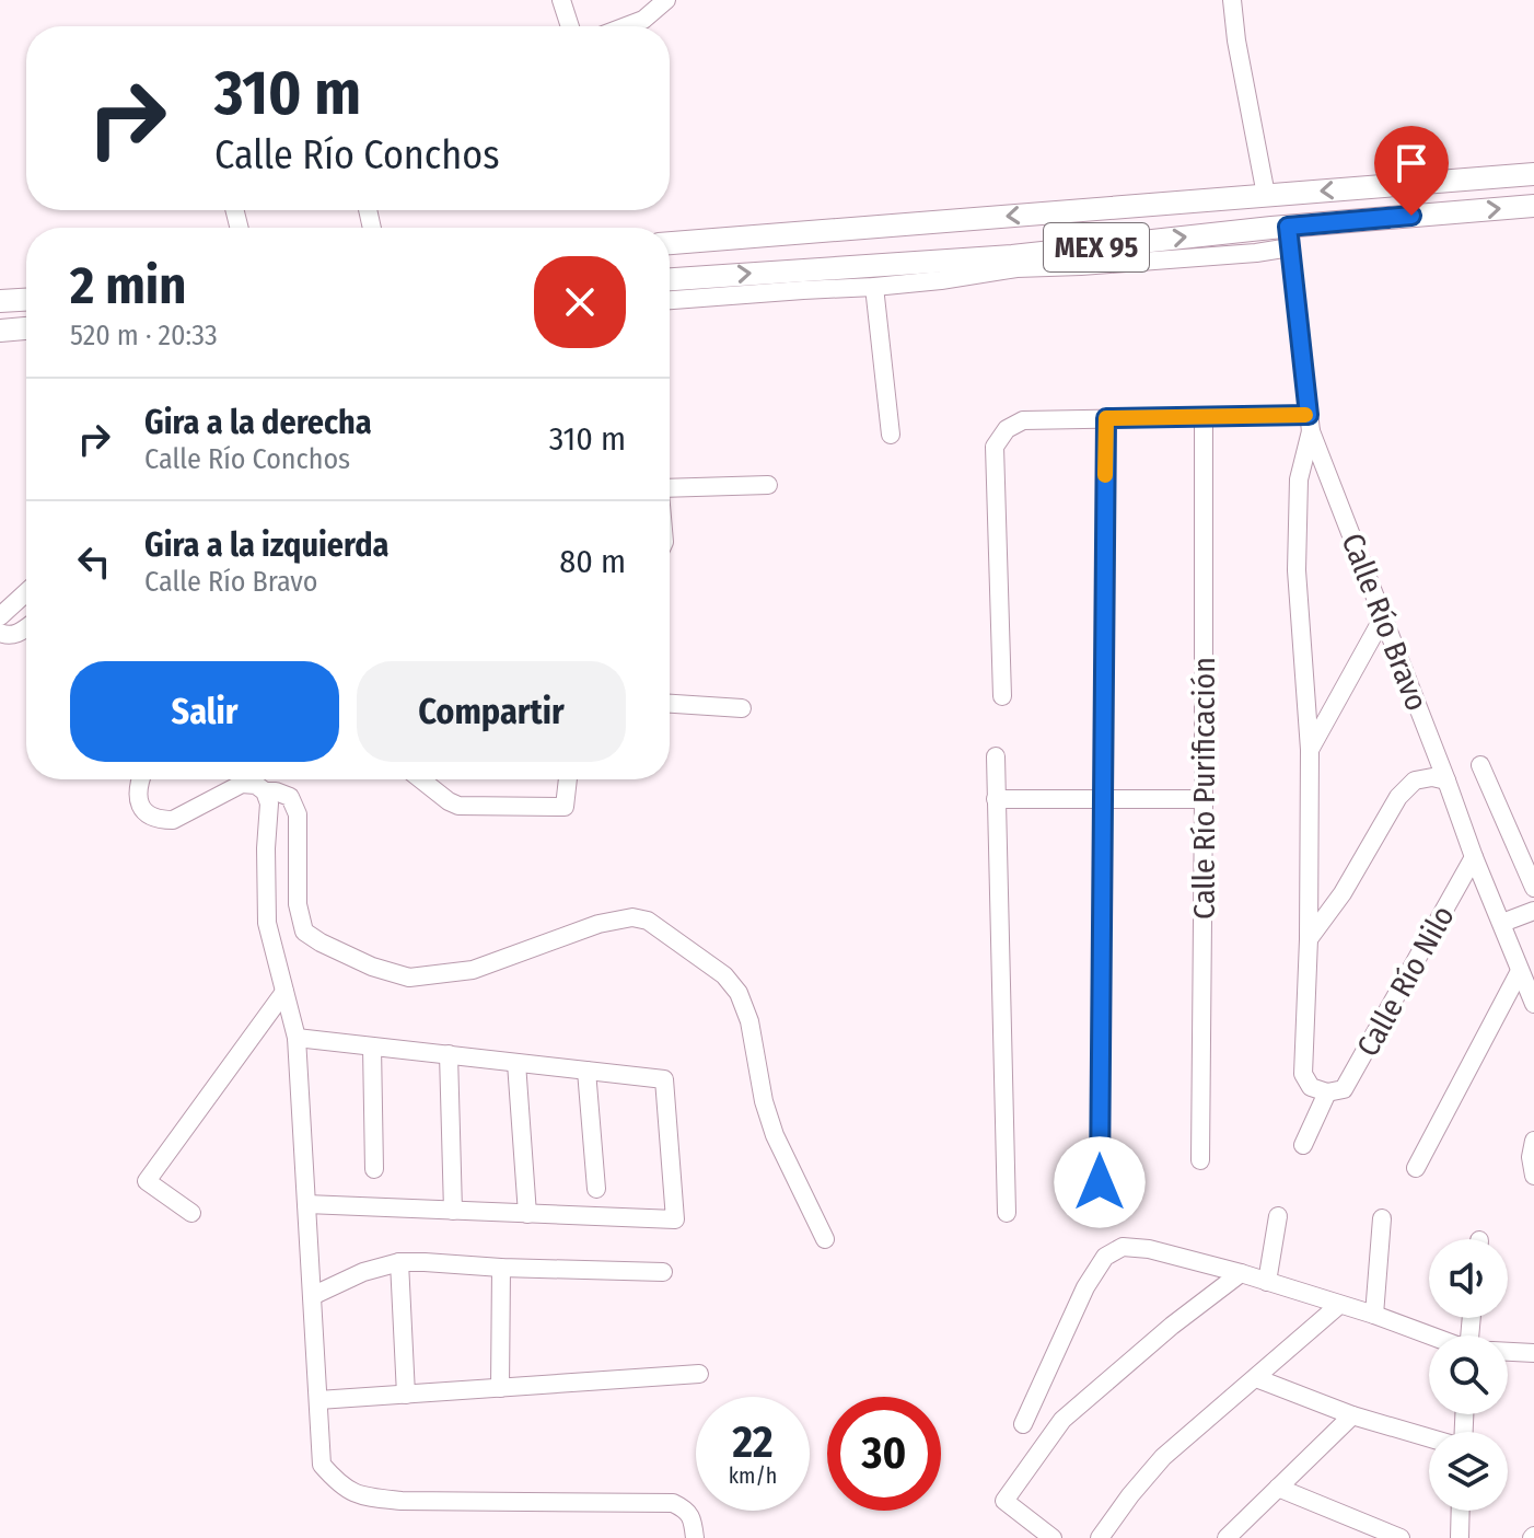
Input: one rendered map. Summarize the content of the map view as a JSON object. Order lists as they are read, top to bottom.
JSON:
{
  "streets": {
    "main road": ["MEX 95"],
    "street": ["Calle Río Bravo", "Calle Río Purificación", "Calle Río Nilo"]
  },
  "crossings": [
    ["MEX 95", "Calle Río Bravo"],
    ["Calle Río Bravo", "Calle Río Nilo"]
  ],
  "page": {
    "turn": ["310 m", "Calle Río Conchos"],
    "heading": ["2 min", "520 m · 20:33"],
    "list": [
      {
        "name": "Gira a la derecha",
        "note": "Calle Río Conchos",
        "value": "310 m"
      },
      {
        "name": "Gira a la izquierda",
        "note": "Calle Río Bravo",
        "value": "80 m"
      }
    ],
    "buttons": ["Salir", "Compartir"],
    "speed": "22 km/h",
    "limit": "30"
  }
}
